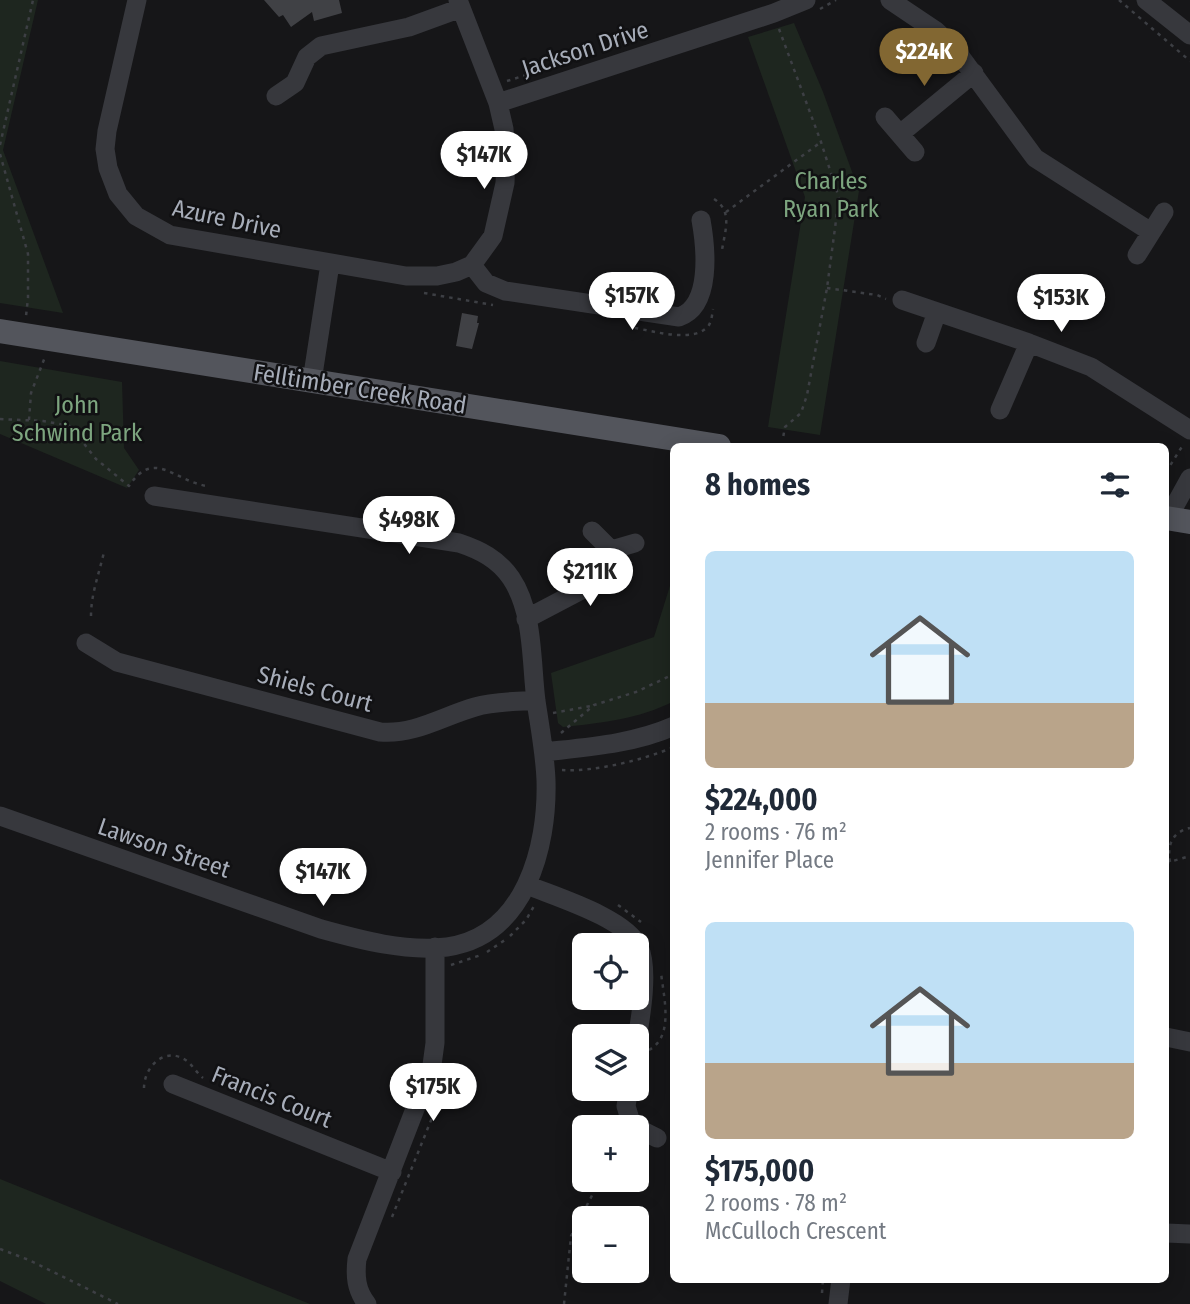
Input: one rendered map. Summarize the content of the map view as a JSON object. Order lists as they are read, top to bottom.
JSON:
{
  "streets": {
    "main road": ["Felltimber Creek Road"],
    "street": [
      "Jackson Drive",
      "Azure Drive",
      "Shiels Court",
      "Lawson Street",
      "Francis Court"
    ]
  },
  "crossings": [
    ["Shiels Court", "Lawson Street"]
  ],
  "parks": ["Charles Ryan Park", "John Schwind Park"],
  "page": {
    "price": [
      "$224K",
      "$147K",
      "$157K",
      "$153K",
      "$498K",
      "$211K",
      "$147K",
      "$175K"
    ],
    "heading": "8 homes",
    "list": [
      {
        "name": "$224,000",
        "note": "2 rooms · 76 m² · Jennifer Place"
      },
      {
        "name": "$175,000",
        "note": "2 rooms · 78 m² · McCulloch Crescent"
      }
    ],
    "map_buttons": ["+", "−"]
  }
}
